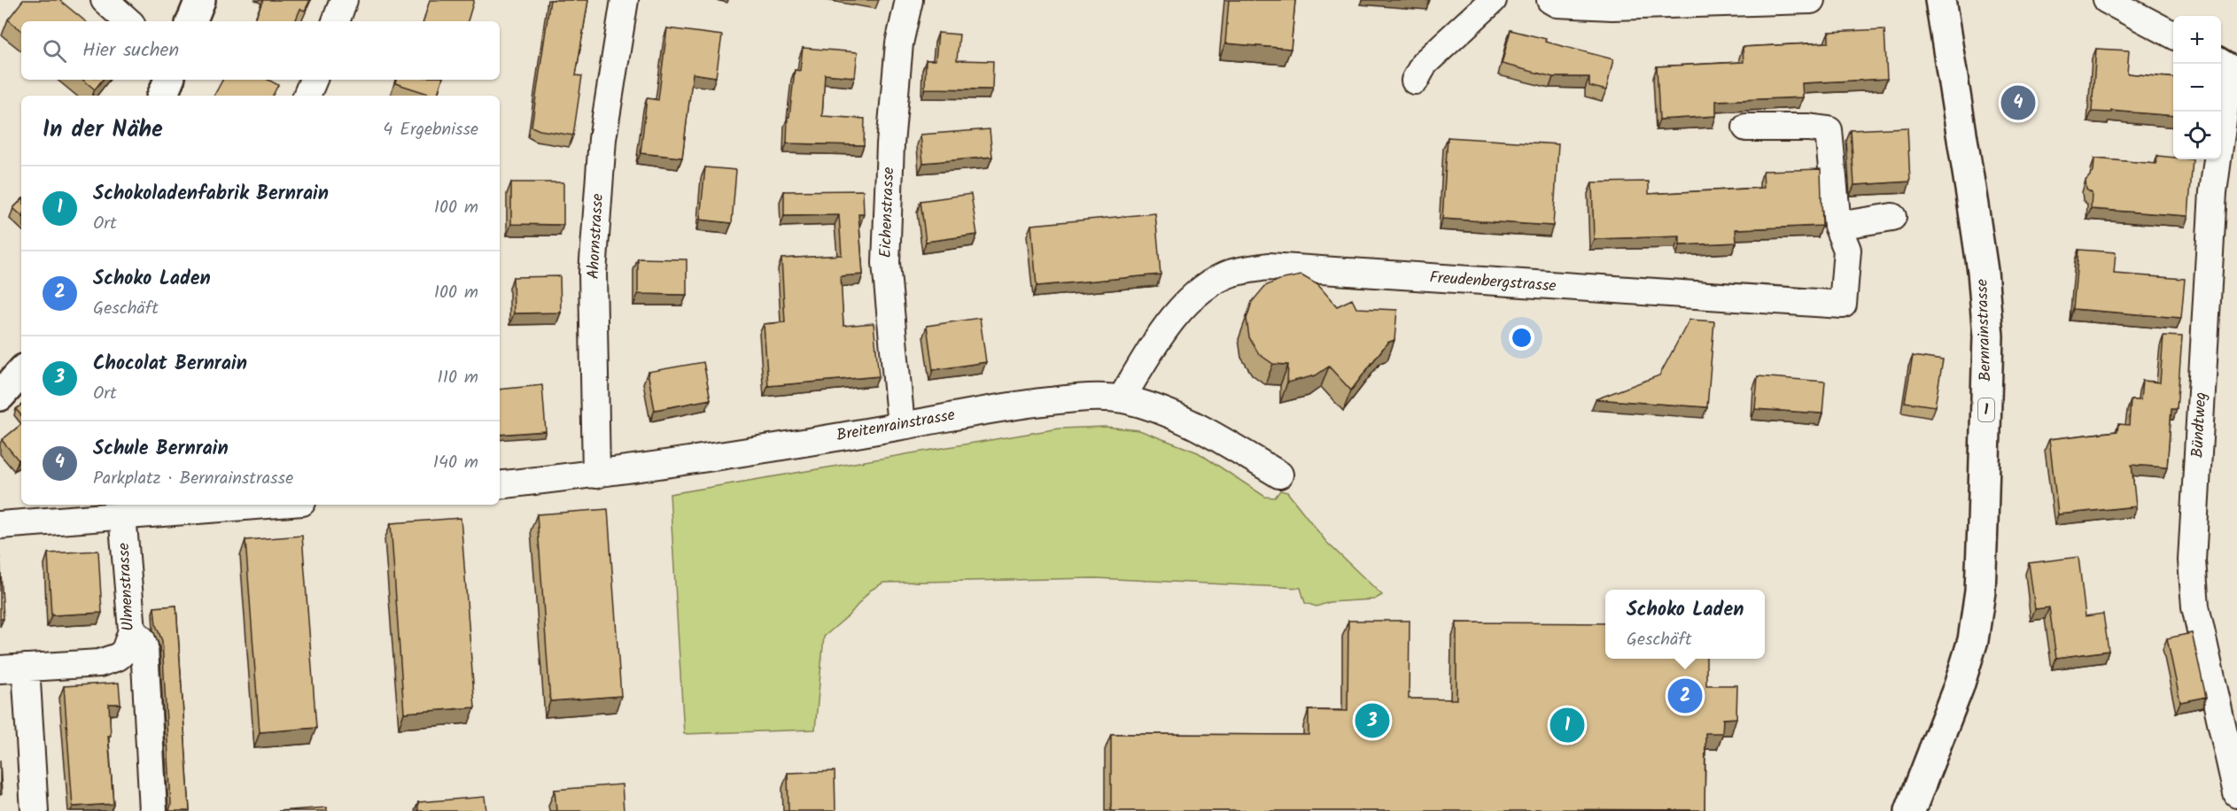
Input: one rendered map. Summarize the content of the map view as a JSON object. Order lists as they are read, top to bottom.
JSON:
{
  "streets": {
    "main road": ["Bernrainstrasse", "1"],
    "street": [
      "Eichenstrasse",
      "Ahornstrasse",
      "Freudenbergstrasse",
      "Bündtweg",
      "Breitenrainstrasse",
      "Ulmenstrasse"
    ]
  },
  "crossings": [
    ["Eichenstrasse", "Breitenrainstrasse"],
    ["Ahornstrasse", "Breitenrainstrasse"],
    ["Freudenbergstrasse", "Breitenrainstrasse"]
  ],
  "page": {
    "map_buttons": ["+", "−"],
    "search": "Hier suchen",
    "pins": [
      "4",
      "2",
      "3",
      "1"
    ],
    "heading": ["In der Nähe", "4 Ergebnisse"],
    "list": [
      {
        "mark": "1",
        "name": "Schokoladenfabrik Bernrain",
        "note": "Ort",
        "value": "100 m"
      },
      {
        "mark": "2",
        "name": "Schoko Laden",
        "note": "Geschäft",
        "value": "100 m"
      },
      {
        "mark": "3",
        "name": "Chocolat Bernrain",
        "note": "Ort",
        "value": "110 m"
      },
      {
        "mark": "4",
        "name": "Schule Bernrain",
        "note": "Parkplatz · Bernrainstrasse",
        "value": "140 m"
      }
    ],
    "popup": ["Schoko Laden", "Geschäft"]
  }
}
